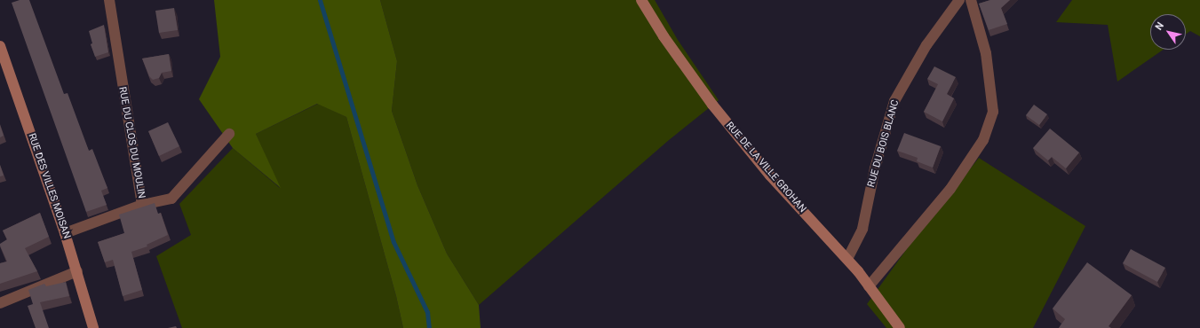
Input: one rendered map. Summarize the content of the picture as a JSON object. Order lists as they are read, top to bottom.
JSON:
{
  "streets": {
    "street": [
      "RUE DU CLOS DU MOULIN",
      "RUE DU BOIS BLANC",
      "RUE DE LA VILLE GROHAN",
      "RUE DES VILLES MOISAN"
    ]
  },
  "crossings": [
    ["RUE DU CLOS DU MOULIN", "RUE DES VILLES MOISAN"],
    ["RUE DU BOIS BLANC", "RUE DE LA VILLE GROHAN"]
  ],
  "north": "top left"
}
